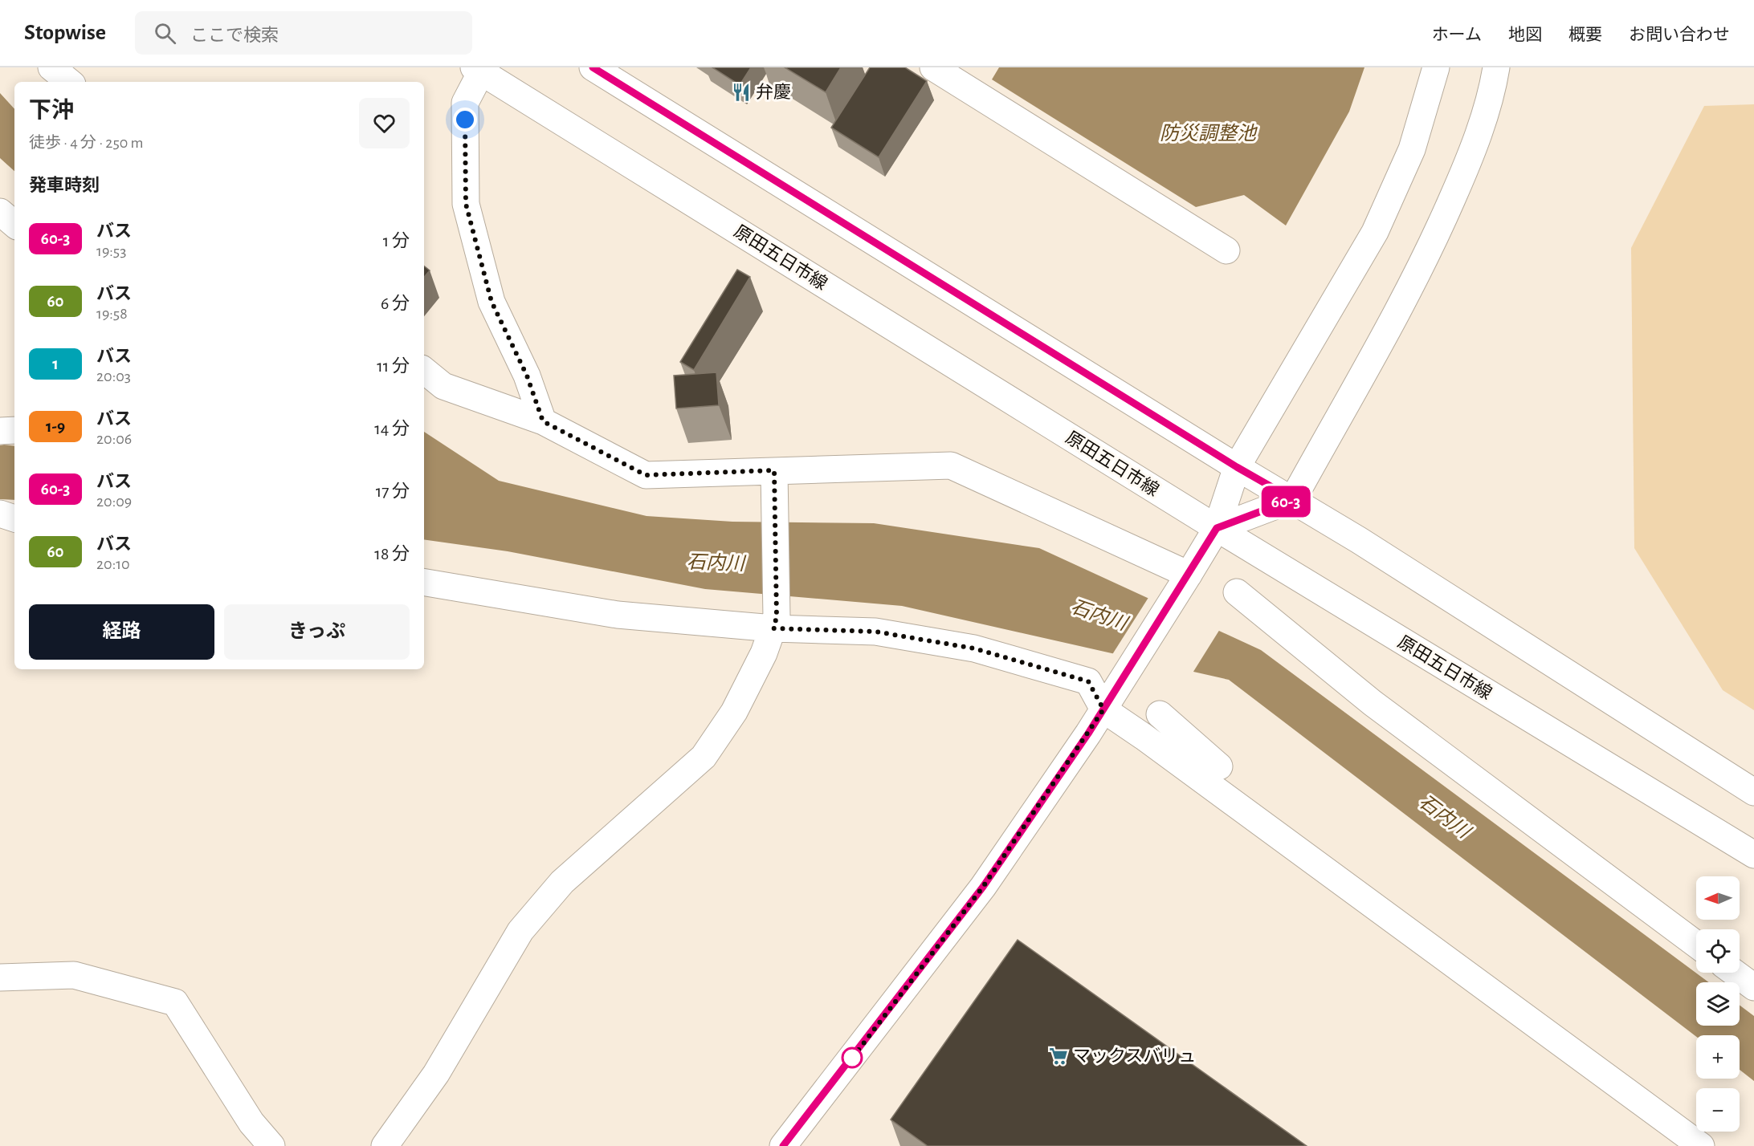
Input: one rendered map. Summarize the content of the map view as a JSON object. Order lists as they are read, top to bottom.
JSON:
{
  "streets": {
    "street": ["原田五日市線"]
  },
  "water": ["防災調整池", "石内川"],
  "places": {
    "restaurant": ["弁慶"],
    "supermarket": ["マックスバリュ"]
  },
  "lines": ["bus line 60-3"],
  "north": "left",
  "page": {
    "header": "Stopwise",
    "search": "ここで検索",
    "nav": [
      "ホーム",
      "地図",
      "概要",
      "お問い合わせ"
    ],
    "on_map": "60-3",
    "heading": [
      ["下沖", "徒歩 · 4 分 · 250 m"],
      "発車時刻"
    ],
    "list": [
      {
        "mark": "60-3",
        "name": "バス",
        "note": "19:53",
        "value": "1 分"
      },
      {
        "mark": "60",
        "name": "バス",
        "note": "19:58",
        "value": "6 分"
      },
      {
        "mark": "1",
        "name": "バス",
        "note": "20:03",
        "value": "11 分"
      },
      {
        "mark": "1-9",
        "name": "バス",
        "note": "20:06",
        "value": "14 分"
      },
      {
        "mark": "60-3",
        "name": "バス",
        "note": "20:09",
        "value": "17 分"
      },
      {
        "mark": "60",
        "name": "バス",
        "note": "20:10",
        "value": "18 分"
      }
    ],
    "buttons": ["経路", "きっぷ"],
    "map_buttons": ["+", "−"]
  }
}
